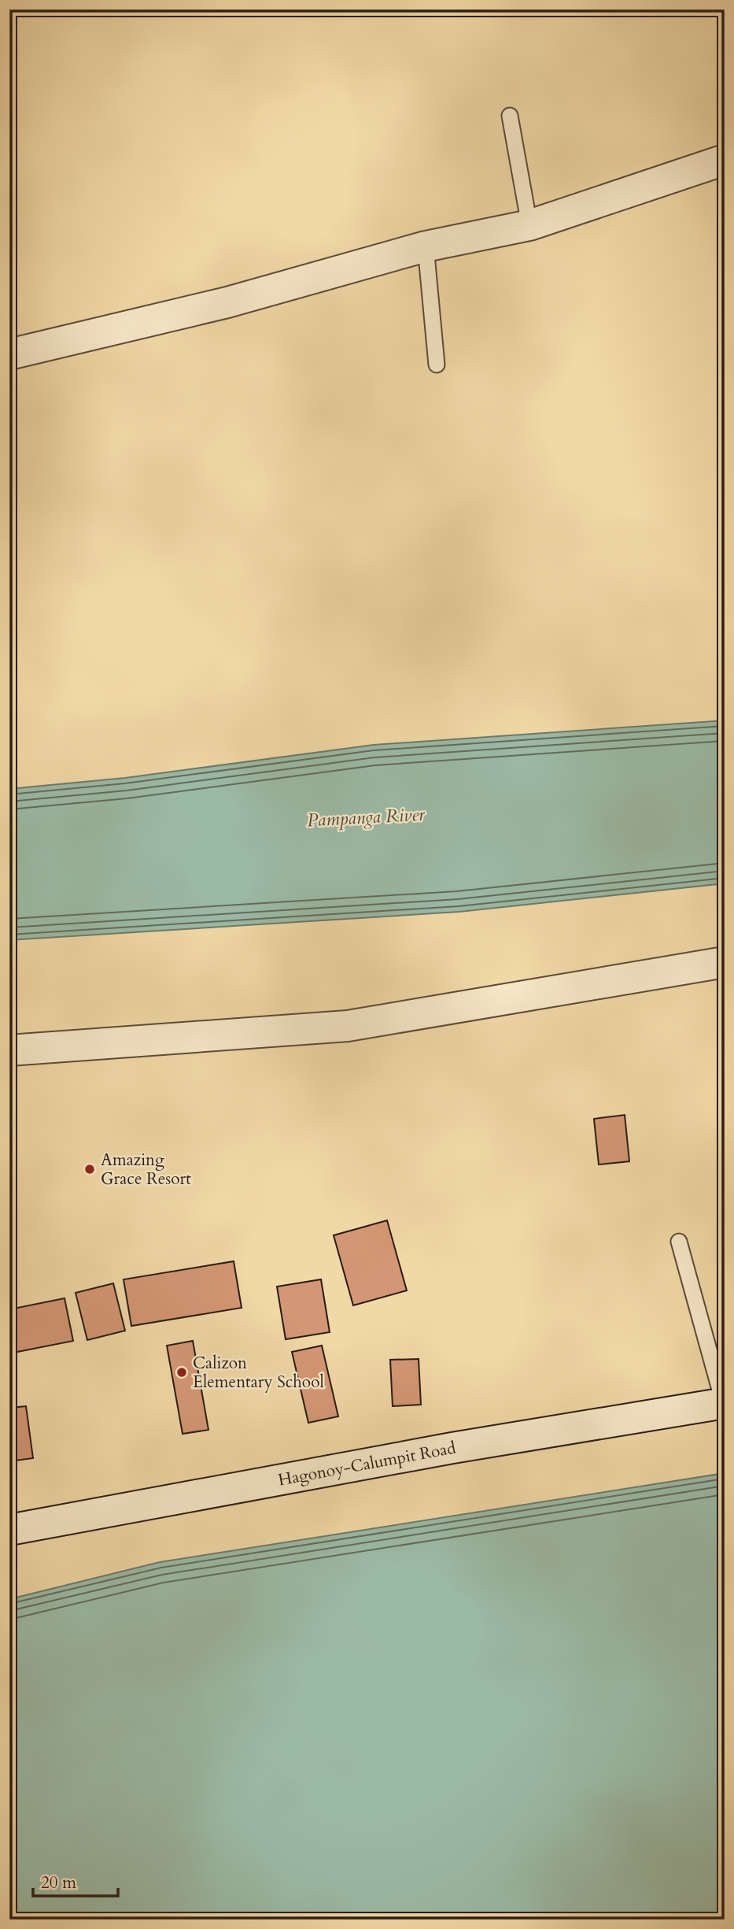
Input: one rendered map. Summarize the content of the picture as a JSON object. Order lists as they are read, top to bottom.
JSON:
{
  "streets": {
    "street": ["Hagonoy-Calumpit Road"]
  },
  "water": ["Pampanga River"],
  "places": ["Amazing Grace Resort", "Calizon Elementary School"],
  "scale_bar": "20 m"
}
